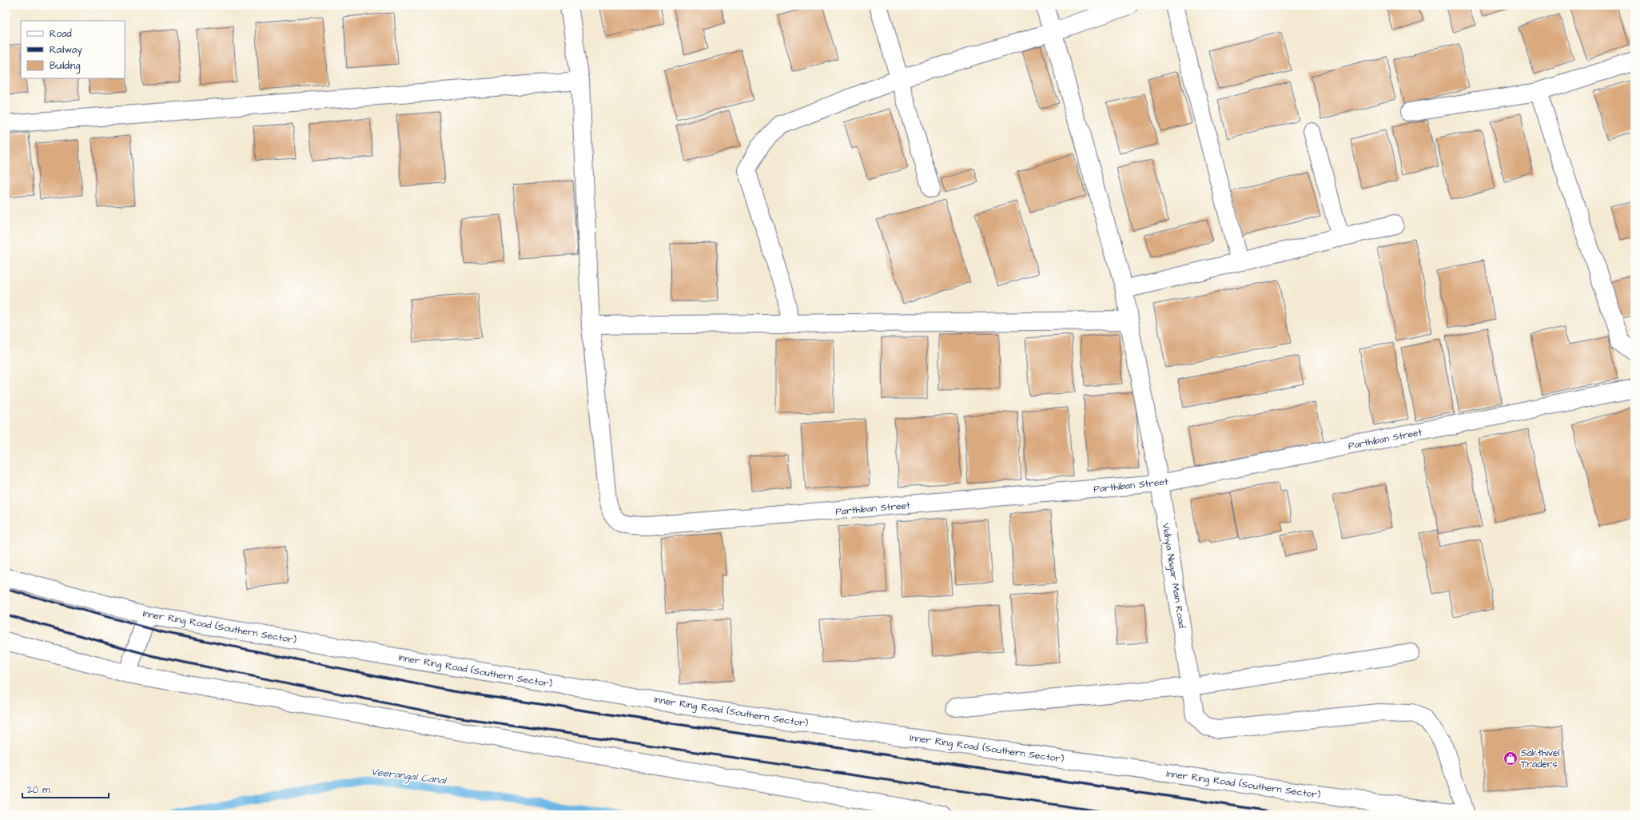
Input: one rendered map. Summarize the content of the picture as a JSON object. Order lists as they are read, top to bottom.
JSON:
{
  "streets": {
    "street": ["Parthiban Street", "Vidhya Nagar Main Road", "Inner Ring Road (Southern Sector)"]
  },
  "crossings": [
    ["Parthiban Street", "Vidhya Nagar Main Road"]
  ],
  "water": ["Veerangal Canal"],
  "places": {
    "shop": ["Sakthivel Traders"]
  },
  "legend": ["Road", "Railway", "Building"],
  "scale_bar": "20 m"
}
